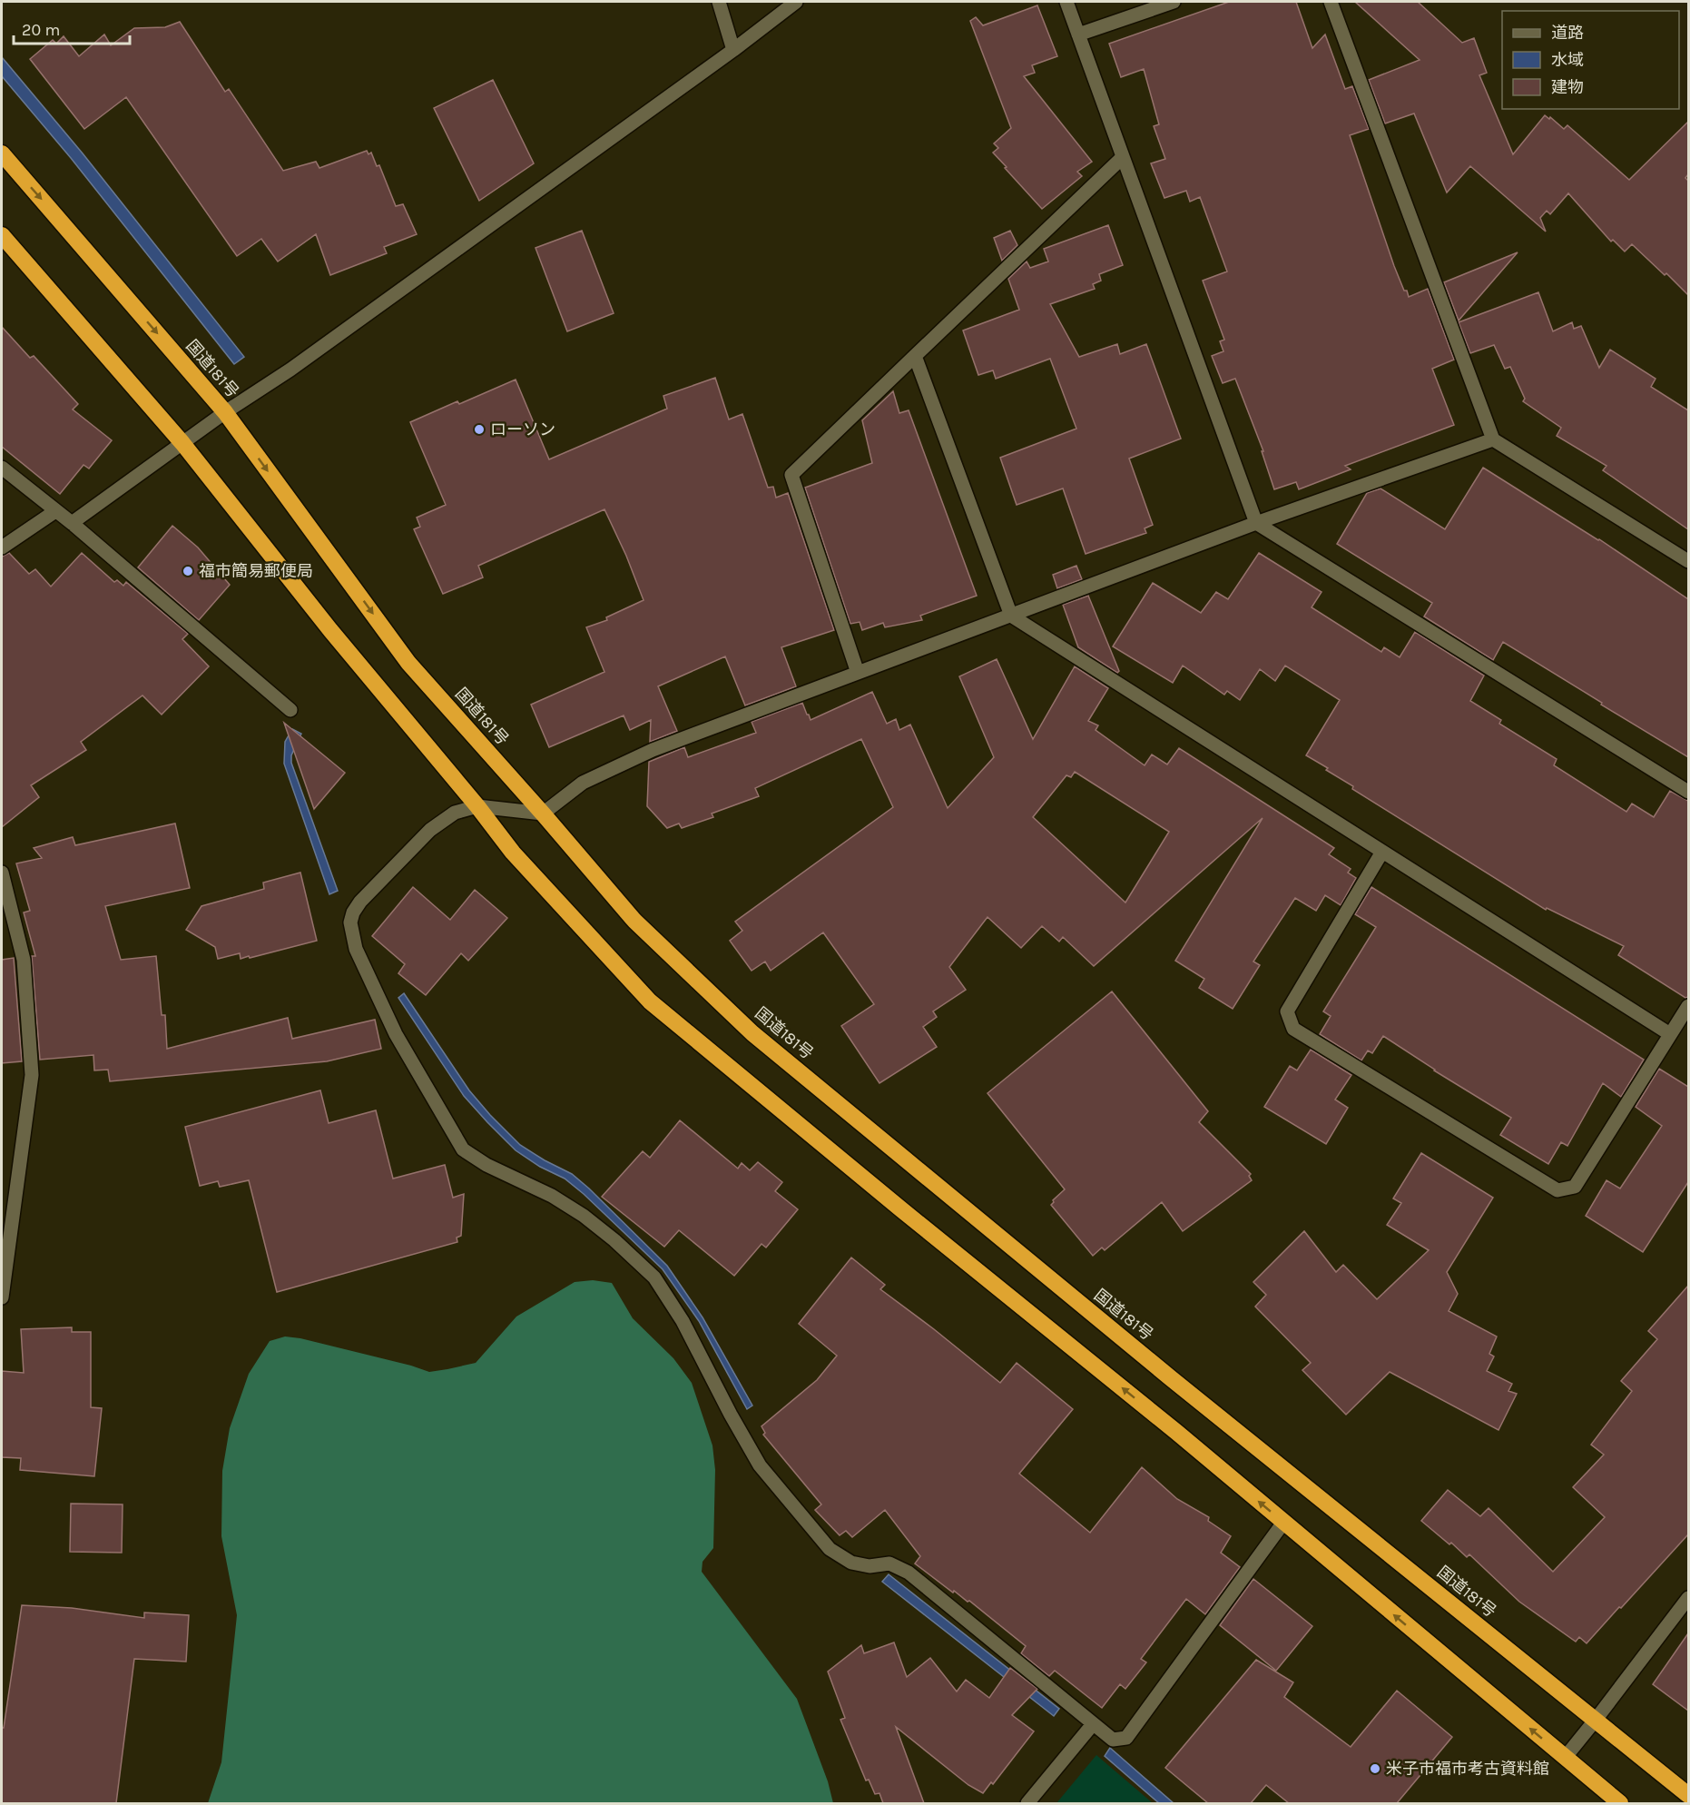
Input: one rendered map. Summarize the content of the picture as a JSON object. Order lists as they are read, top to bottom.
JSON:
{
  "streets": {
    "highway": ["国道181号"]
  },
  "places": ["ローソン", "福市簡易郵便局", "米子市福市考古資料館"],
  "legend": ["道路", "水域", "建物"],
  "scale_bar": "20 m"
}
